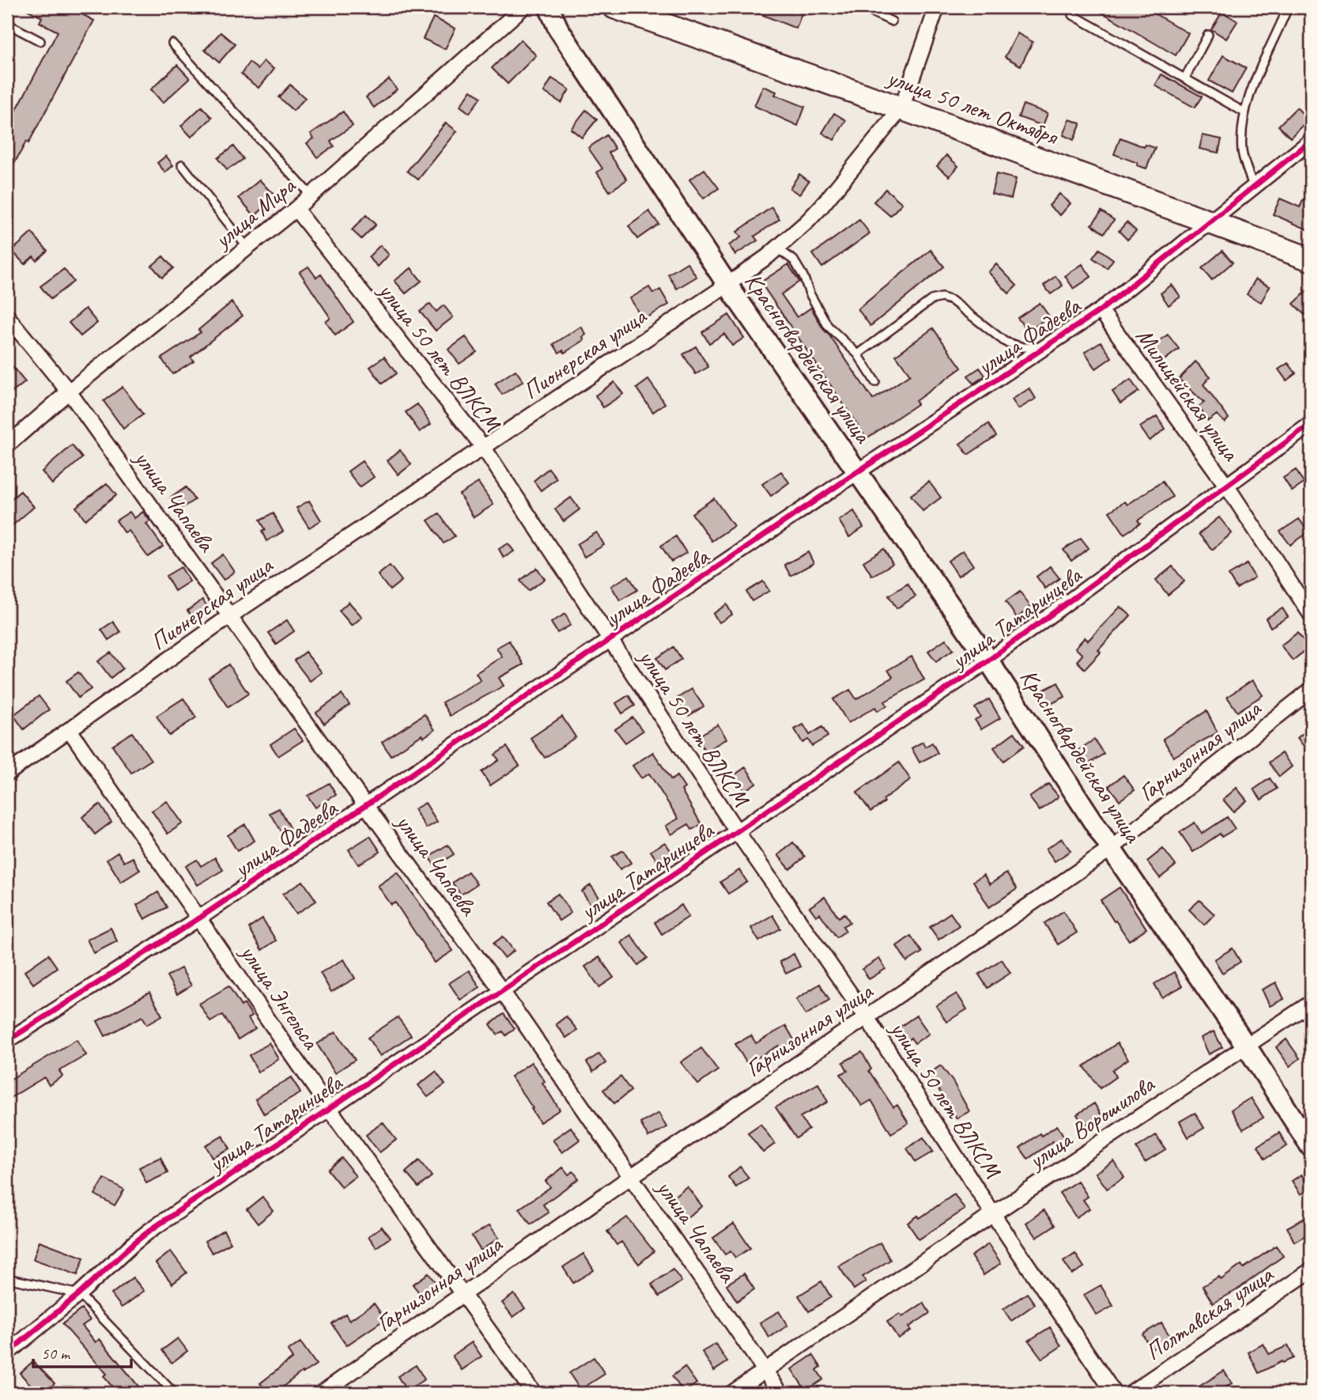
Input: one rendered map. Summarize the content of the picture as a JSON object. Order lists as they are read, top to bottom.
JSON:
{
  "streets": {
    "main road": ["улица 50 лет Октября"],
    "street": [
      "улица Мира",
      "улица Фадеева",
      "Пионерская улица",
      "улица 50 лет ВЛКСМ",
      "Красногвардейская улица",
      "Милицейская улица",
      "улица Чапаева",
      "улица Татаринцева",
      "Гарнизонная улица",
      "улица Энгельса",
      "улица Ворошилова",
      "Полтавская улица"
    ]
  },
  "crossings": [
    ["улица 50 лет Октября", "улица Фадеева"],
    ["улица 50 лет Октября", "Пионерская улица"],
    ["улица Мира", "улица 50 лет ВЛКСМ"],
    ["улица Мира", "улица Чапаева"],
    ["улица Фадеева", "улица 50 лет ВЛКСМ"],
    ["улица Фадеева", "Красногвардейская улица"],
    ["улица Фадеева", "Милицейская улица"],
    ["улица Фадеева", "улица Чапаева"],
    ["улица Фадеева", "улица Энгельса"],
    ["Пионерская улица", "улица 50 лет ВЛКСМ"],
    ["Пионерская улица", "Красногвардейская улица"],
    ["Пионерская улица", "улица Чапаева"],
    ["Пионерская улица", "улица Энгельса"],
    ["улица 50 лет ВЛКСМ", "улица Татаринцева"],
    ["улица 50 лет ВЛКСМ", "Гарнизонная улица"],
    ["улица 50 лет ВЛКСМ", "улица Ворошилова"],
    ["Красногвардейская улица", "улица Татаринцева"],
    ["Красногвардейская улица", "Гарнизонная улица"],
    ["Красногвардейская улица", "улица Ворошилова"],
    ["Милицейская улица", "улица Татаринцева"],
    ["улица Чапаева", "улица Татаринцева"],
    ["улица Чапаева", "Гарнизонная улица"],
    ["улица Чапаева", "улица Ворошилова"],
    ["улица Татаринцева", "улица Энгельса"],
    ["Гарнизонная улица", "улица Энгельса"]
  ],
  "scale_bar": "50 m"
}
